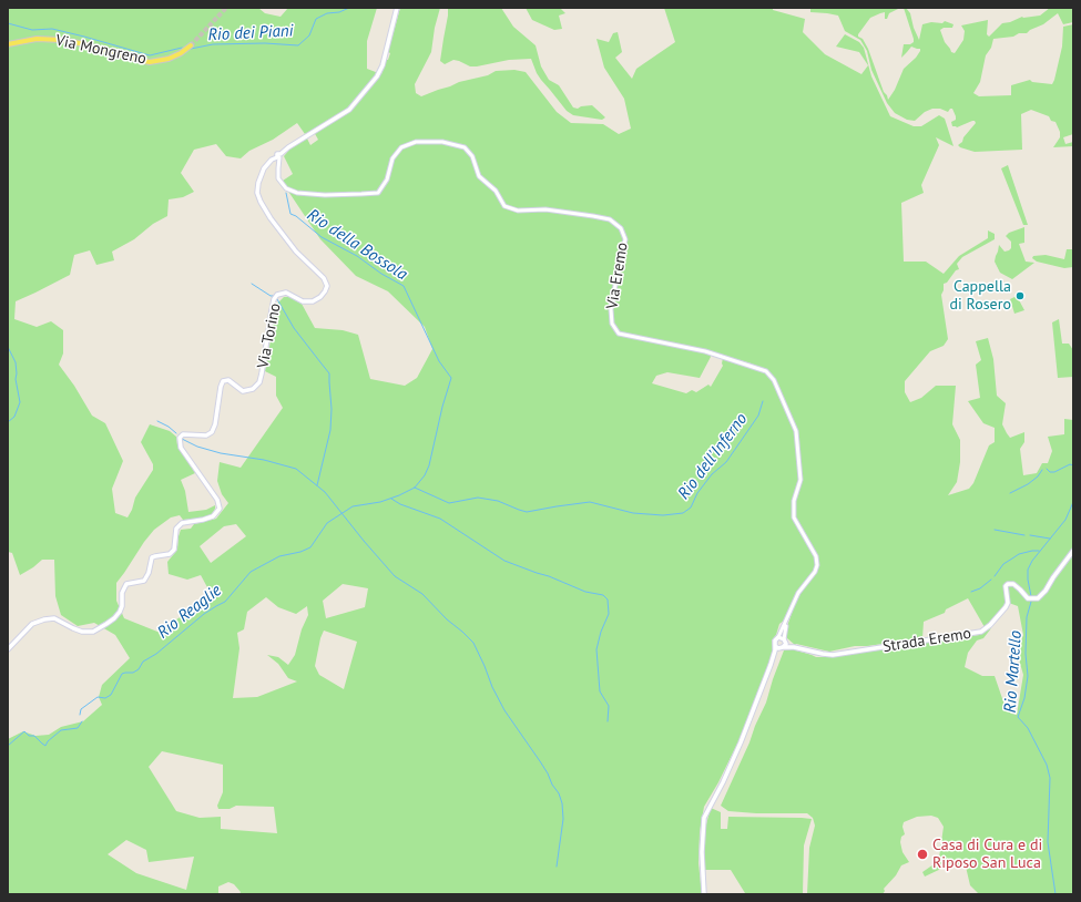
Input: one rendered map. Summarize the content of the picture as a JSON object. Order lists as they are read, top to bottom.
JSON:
{
  "streets": {
    "main road": ["Via Mongreno", "Via Torino", "Strada Eremo"],
    "street": ["Via Eremo"]
  },
  "crossings": [
    ["Via Eremo", "Via Torino"],
    ["Via Eremo", "Strada Eremo"]
  ],
  "water": [
    "Rio dei Piani",
    "Rio della Bossola",
    "Rio dell'Inferno",
    "Rio Reaglie",
    "Rio Martello"
  ],
  "places": ["Cappella di Rosero", "Casa di Cura e di Riposo San Luca"]
}
